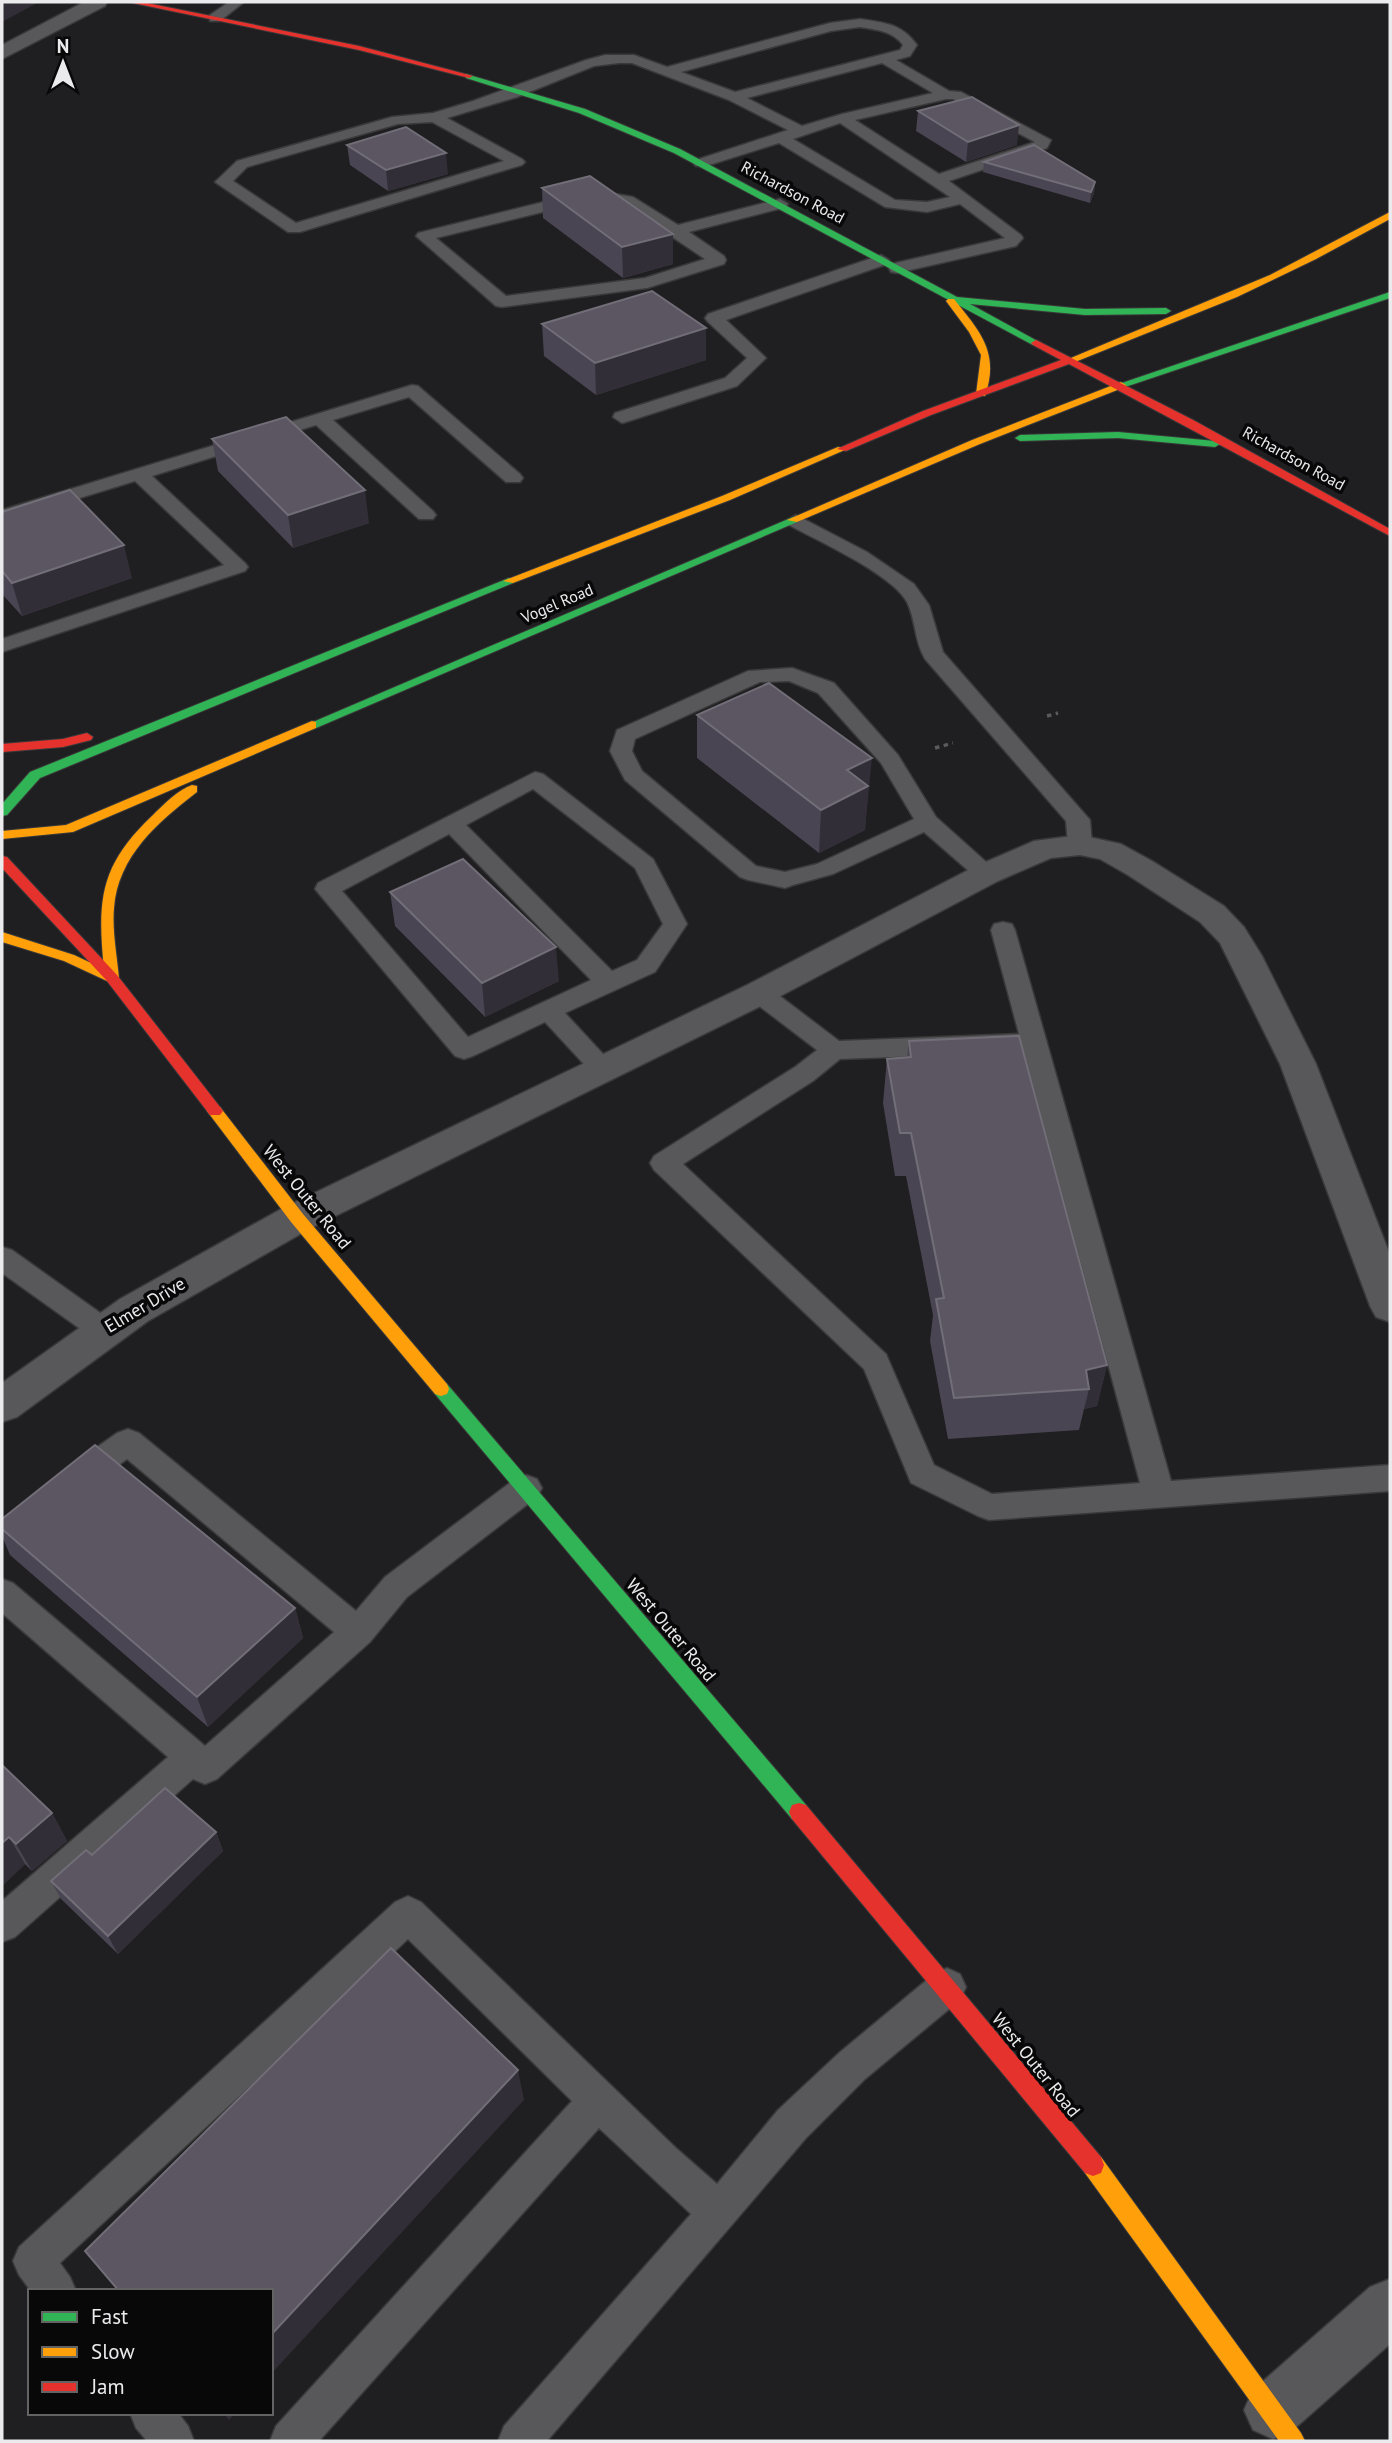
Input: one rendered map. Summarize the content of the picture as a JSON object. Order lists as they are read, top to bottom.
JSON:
{
  "streets": {
    "main road": ["Richardson Road", "Vogel Road", "West Outer Road"],
    "street": ["Elmer Drive"]
  },
  "crossings": [
    ["Richardson Road", "Vogel Road"],
    ["West Outer Road", "Elmer Drive"]
  ],
  "legend": ["Fast", "Slow", "Jam"],
  "north": "top"
}
